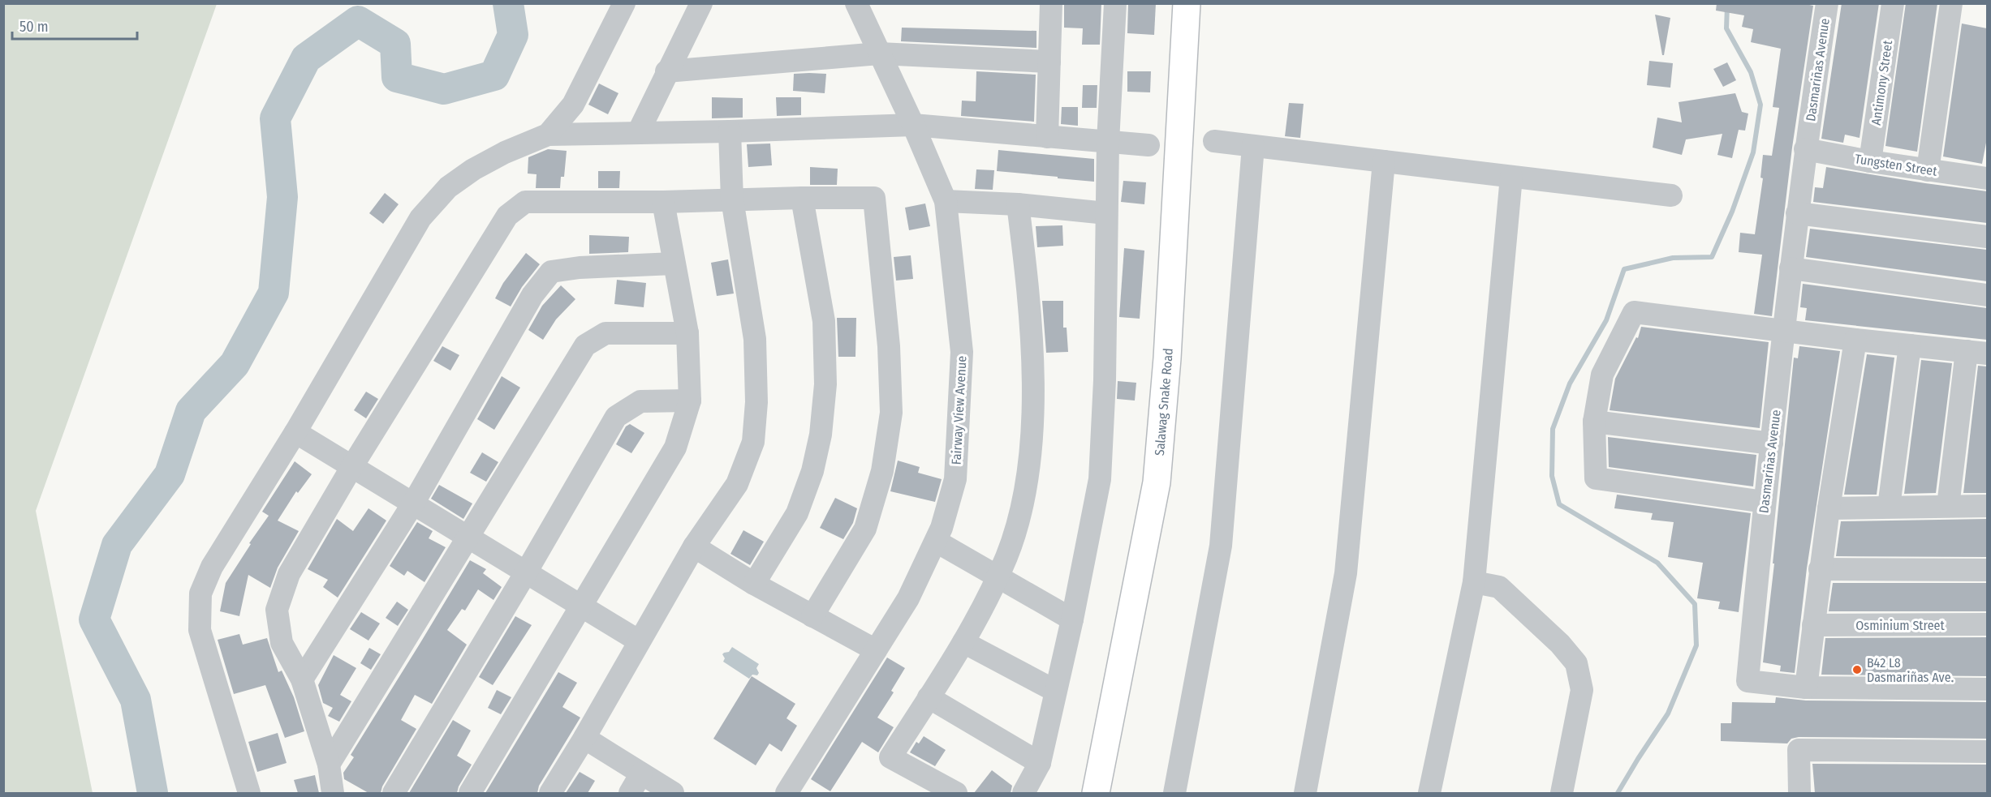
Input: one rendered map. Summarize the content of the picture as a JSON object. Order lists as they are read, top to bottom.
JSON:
{
  "streets": {
    "main road": ["Salawag Snake Road"],
    "street": [
      "Dasmariñas Avenue",
      "Antimony Street",
      "Tungsten Street",
      "Fairway View Avenue",
      "Osminium Street"
    ]
  },
  "crossings": [
    ["Dasmariñas Avenue", "Tungsten Street"],
    ["Antimony Street", "Tungsten Street"]
  ],
  "places": ["B42 L8 Dasmariñas Ave."],
  "scale_bar": "50 m"
}
